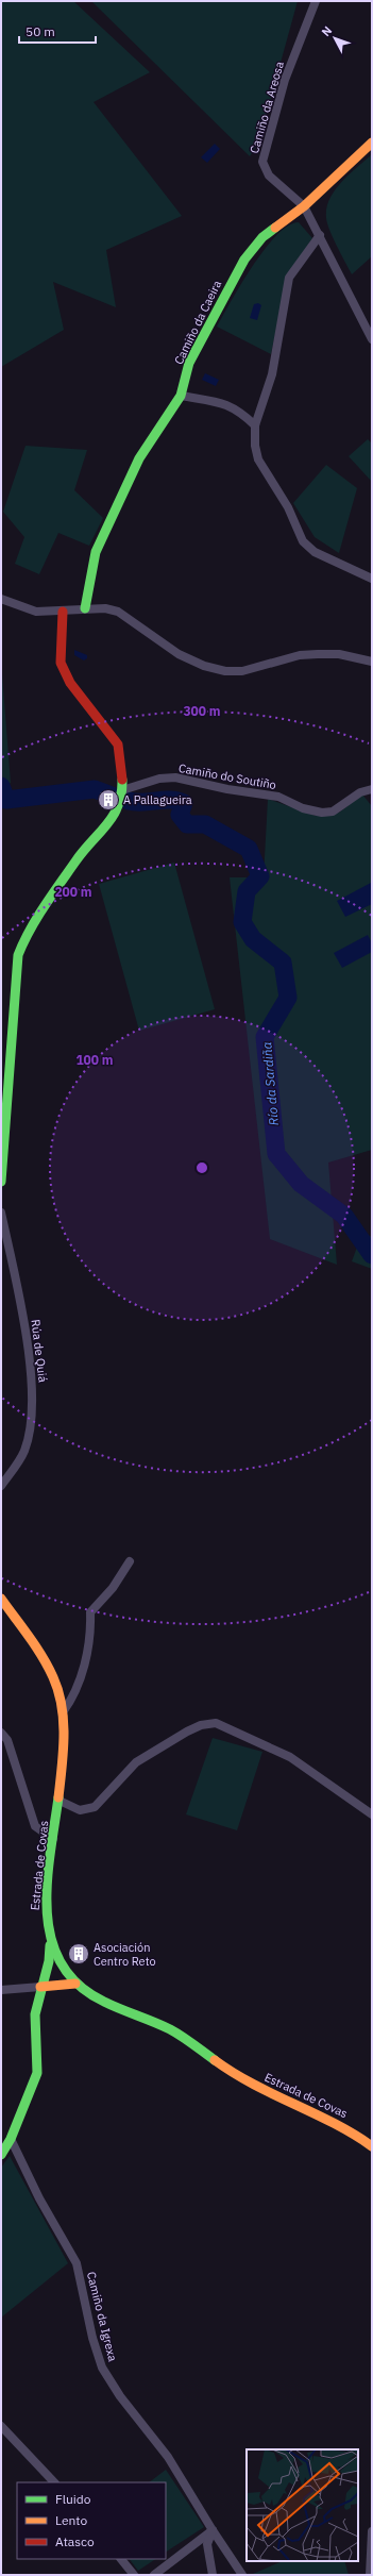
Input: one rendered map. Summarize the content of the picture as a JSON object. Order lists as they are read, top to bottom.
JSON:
{
  "streets": {
    "street": [
      "Camiño da Areosa",
      "Camiño da Caeira",
      "Camiño do Soutiño",
      "Rúa de Quiá",
      "Estrada de Covas",
      "Camiño da Igrexa"
    ]
  },
  "crossings": [
    ["Camiño da Areosa", "Camiño da Caeira"]
  ],
  "water": ["Río da Sardiña"],
  "places": {
    "building": ["A Pallagueira", "Asociación Centro Reto"]
  },
  "legend": ["Fluido", "Lento", "Atasco"],
  "scale_bar": "50 m",
  "north": "top left",
  "rings": ["300 m", "200 m", "100 m"]
}
